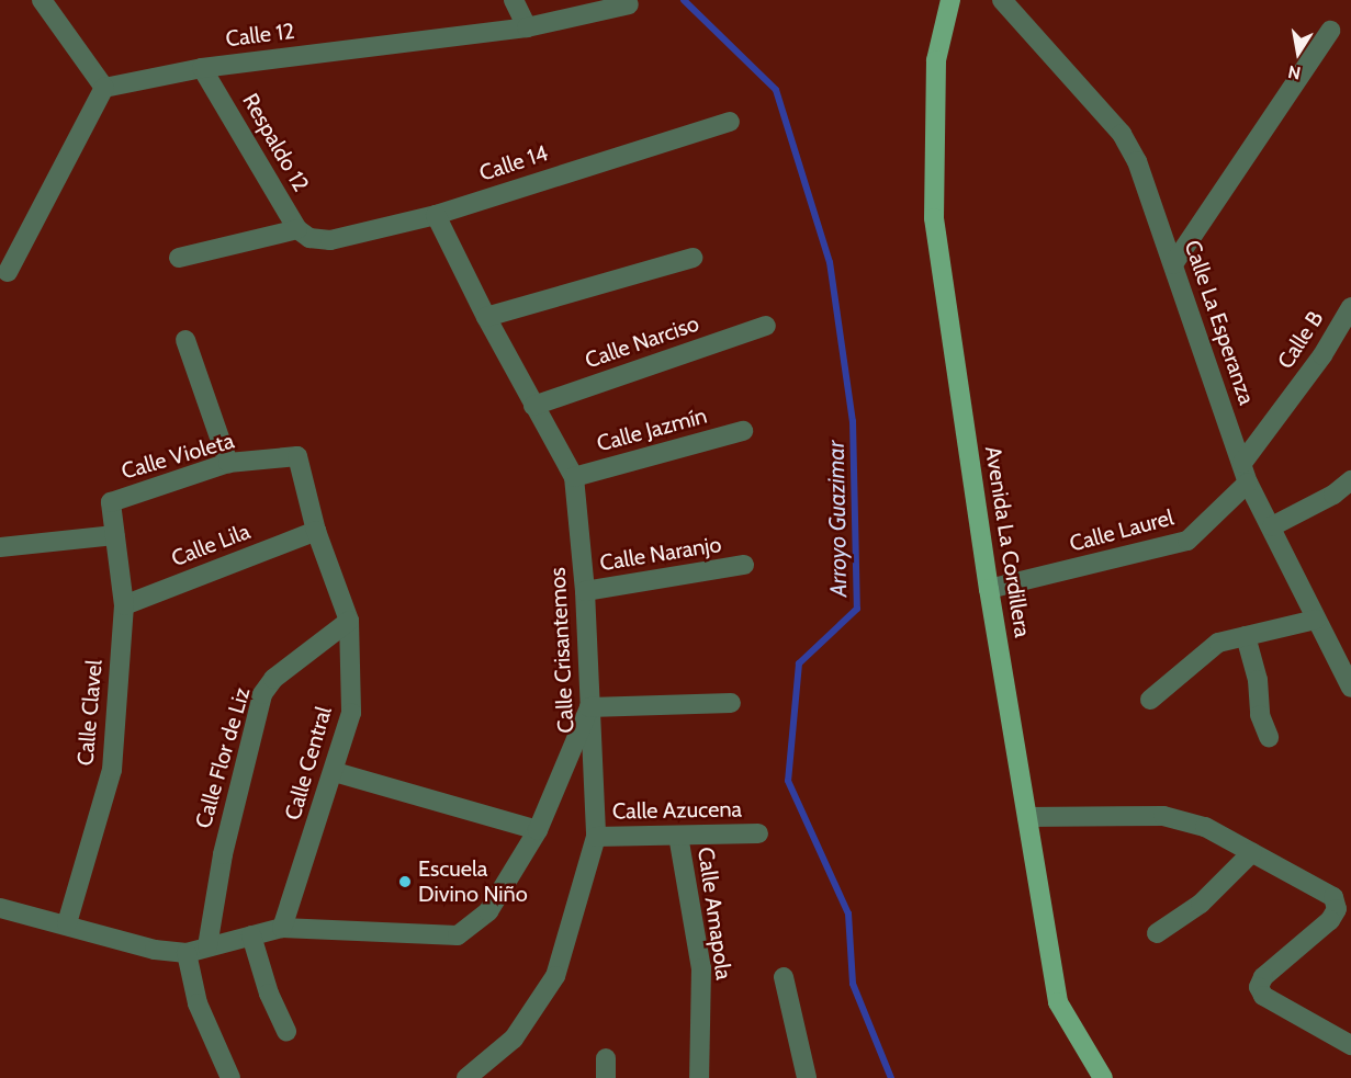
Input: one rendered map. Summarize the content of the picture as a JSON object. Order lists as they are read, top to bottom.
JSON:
{
  "streets": {
    "main road": ["Avenida La Cordillera"],
    "street": [
      "Calle 12",
      "Respaldo 12",
      "Calle 14",
      "Calle La Esperanza",
      "Calle B",
      "Calle Narciso",
      "Calle Jazmín",
      "Calle Violeta",
      "Calle Laurel",
      "Calle Lila",
      "Calle Naranjo",
      "Calle Crisantemos",
      "Calle Clavel",
      "Calle Flor de Liz",
      "Calle Central",
      "Calle Azucena",
      "Calle Amapola"
    ]
  },
  "crossings": [
    ["Calle 12", "Respaldo 12"],
    ["Respaldo 12", "Calle 14"],
    ["Calle 14", "Calle Crisantemos"],
    ["Calle La Esperanza", "Calle B"],
    ["Calle La Esperanza", "Calle Laurel"],
    ["Calle Narciso", "Calle Crisantemos"],
    ["Calle Jazmín", "Calle Crisantemos"],
    ["Calle Violeta", "Calle Clavel"],
    ["Calle Violeta", "Calle Central"],
    ["Calle Laurel", "Avenida La Cordillera"],
    ["Calle Lila", "Calle Clavel"],
    ["Calle Lila", "Calle Central"],
    ["Calle Naranjo", "Calle Crisantemos"],
    ["Calle Crisantemos", "Calle Azucena"],
    ["Calle Flor de Liz", "Calle Central"],
    ["Calle Azucena", "Calle Amapola"]
  ],
  "water": ["Arroyo Guazimar"],
  "places": ["Escuela Divino Niño"],
  "north": "bottom"
}
